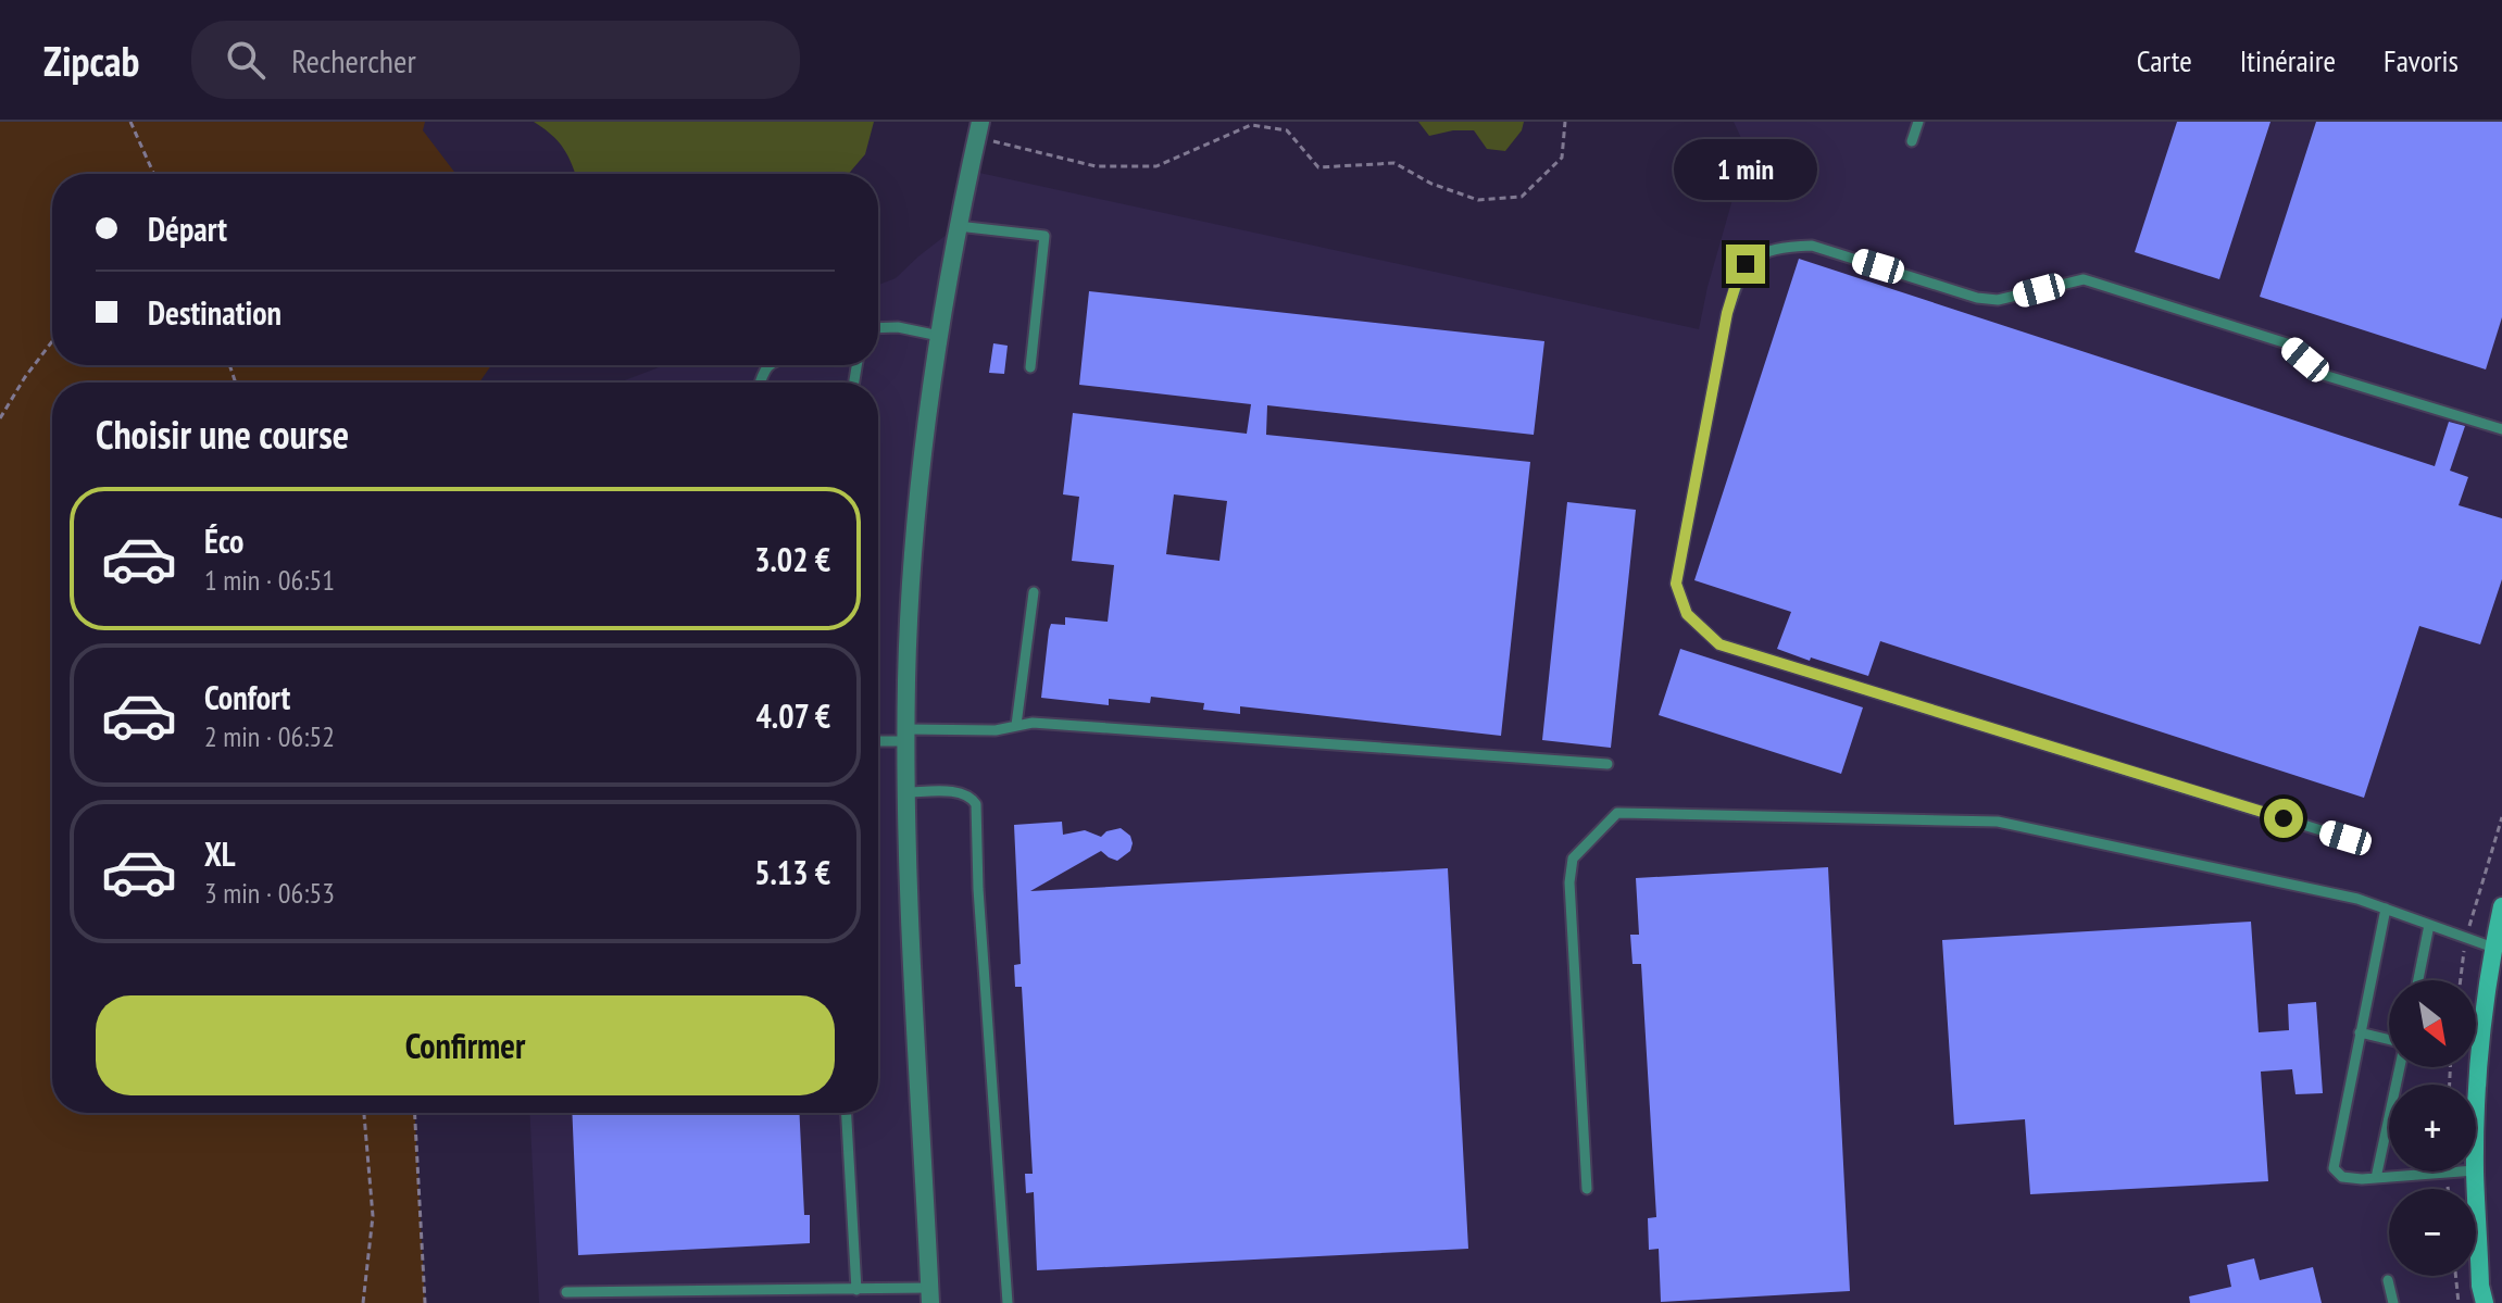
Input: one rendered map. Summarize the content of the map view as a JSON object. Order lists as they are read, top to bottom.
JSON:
{
  "north": "bottom right",
  "page": {
    "header": "Zipcab",
    "search": "Rechercher",
    "nav": ["Carte", "Itinéraire", "Favoris"],
    "bubble": "1 min",
    "banner": ["Départ", "Destination"],
    "heading": "Choisir une course",
    "list": [
      {
        "name": "Éco",
        "note": "1 min · 06:51",
        "value": "3.02 €"
      },
      {
        "name": "Confort",
        "note": "2 min · 06:52",
        "value": "4.07 €"
      },
      {
        "name": "XL",
        "note": "3 min · 06:53",
        "value": "5.13 €"
      }
    ],
    "buttons": "Confirmer",
    "map_buttons": ["+", "−"]
  }
}
